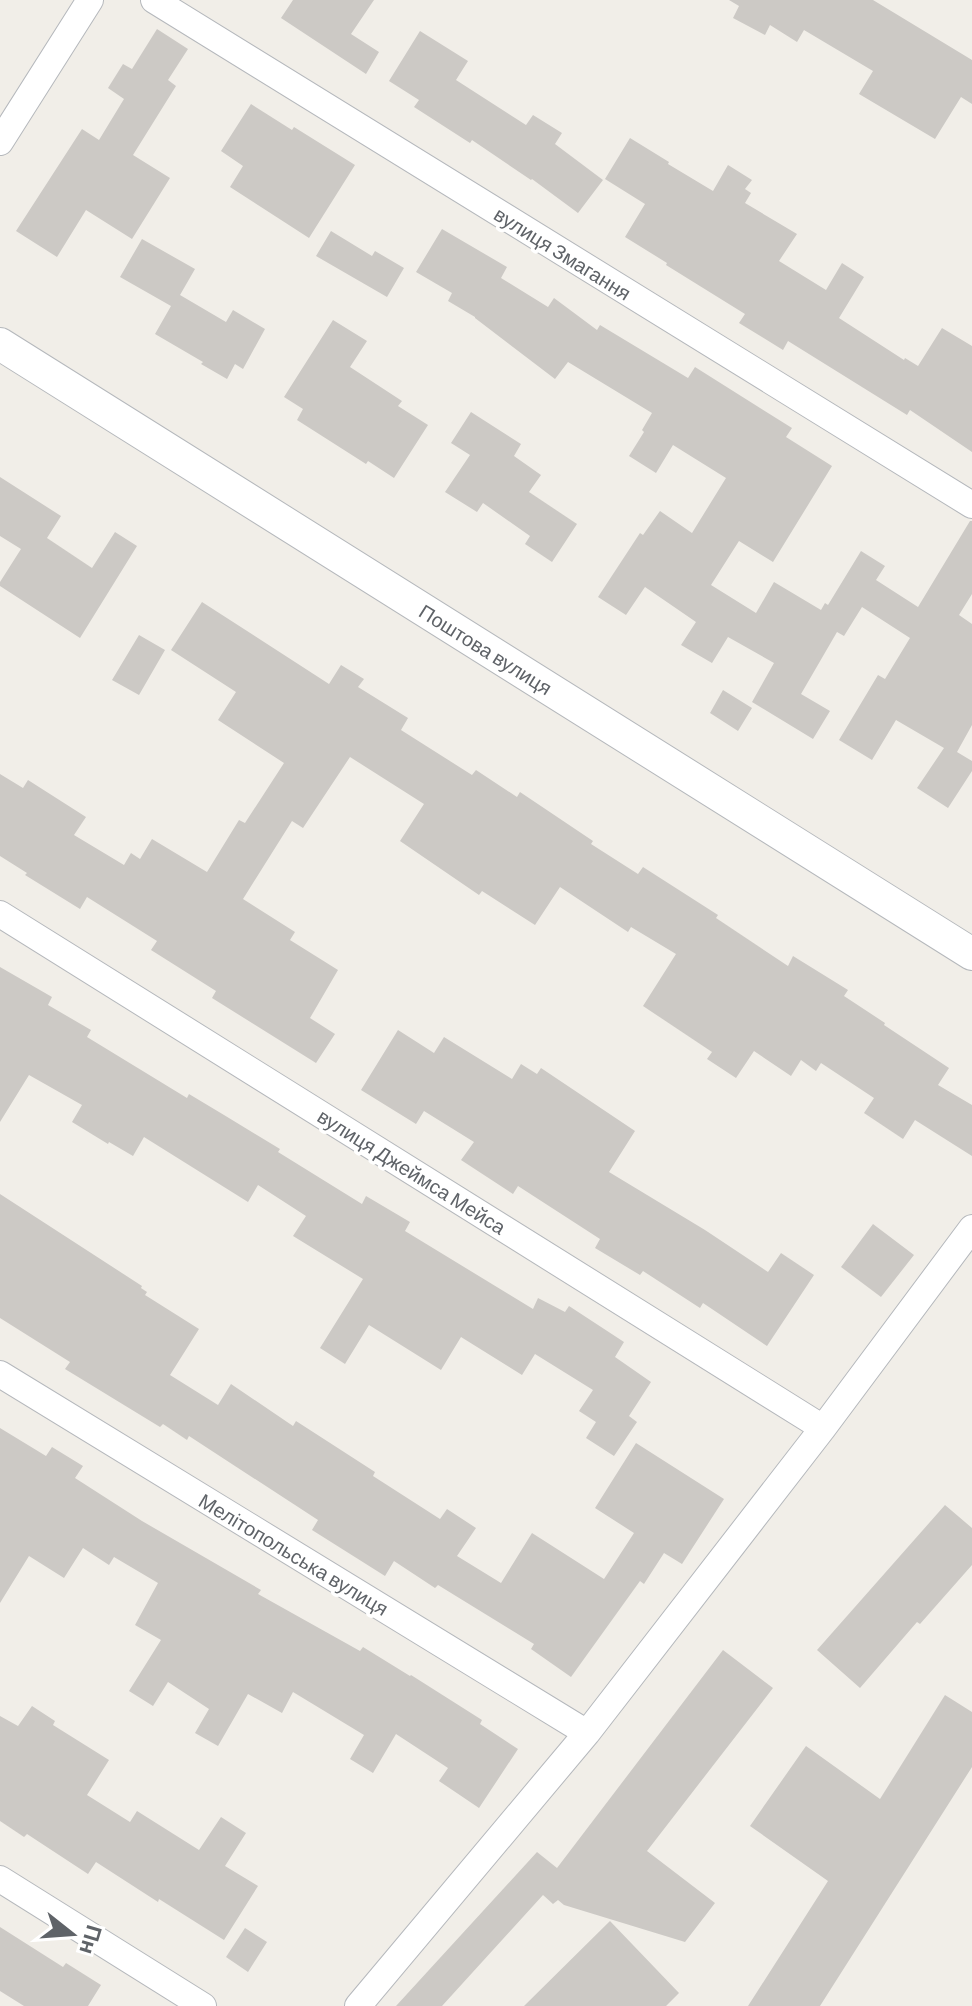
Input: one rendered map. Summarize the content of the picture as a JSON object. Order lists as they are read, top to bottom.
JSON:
{
  "streets": {
    "street": [
      "вулиця Змагання",
      "Поштова вулиця",
      "вулиця Джеймса Мейса",
      "Мелітопольська вулиця"
    ]
  },
  "north": "right"
}
